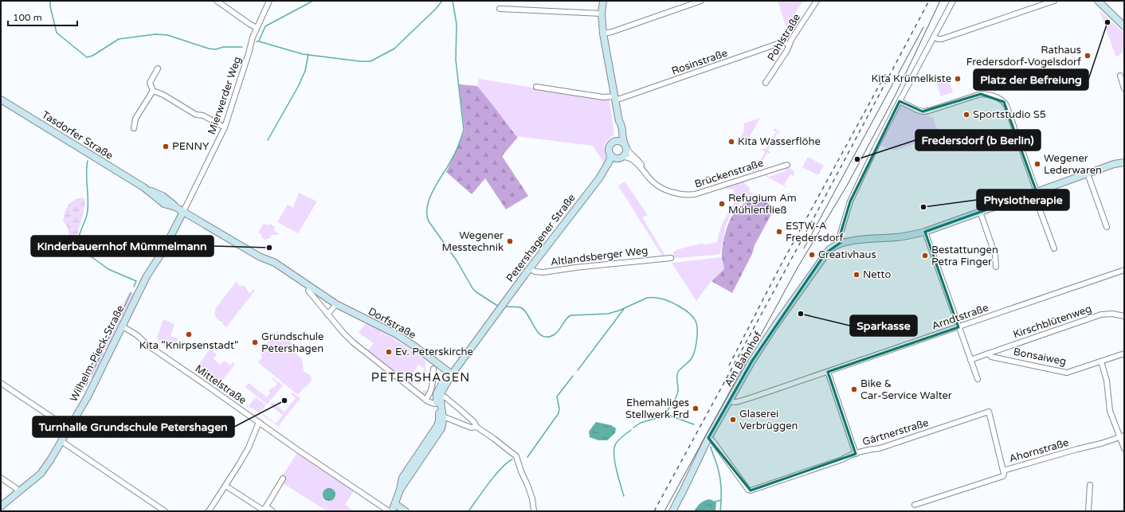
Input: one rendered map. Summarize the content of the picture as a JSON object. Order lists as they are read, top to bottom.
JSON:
{
  "streets": {
    "main road": [
      "Tasdorfer Straße",
      "Petershagener Straße",
      "Dorfstraße",
      "Wilhelm-Pieck-Straße",
      "Am Bahnhof"
    ],
    "street": [
      "Pohlstraße",
      "Rosinstraße",
      "Mierwerder Weg",
      "Brückenstraße",
      "Altlandsberger Weg",
      "Arndtstraße",
      "Kirschblütenweg",
      "Bonsaiweg",
      "Mittelstraße",
      "Gärtnerstraße",
      "Ahornstraße"
    ]
  },
  "crossings": [
    ["Pohlstraße", "Rosinstraße"],
    ["Rosinstraße", "Petershagener Straße"],
    ["Mierwerder Weg", "Tasdorfer Straße"],
    ["Mierwerder Weg", "Dorfstraße"],
    ["Mierwerder Weg", "Wilhelm-Pieck-Straße"],
    ["Tasdorfer Straße", "Dorfstraße"],
    ["Tasdorfer Straße", "Wilhelm-Pieck-Straße"],
    ["Brückenstraße", "Petershagener Straße"],
    ["Petershagener Straße", "Altlandsberger Weg"],
    ["Petershagener Straße", "Dorfstraße"],
    ["Arndtstraße", "Am Bahnhof"],
    ["Kirschblütenweg", "Bonsaiweg"],
    ["Dorfstraße", "Wilhelm-Pieck-Straße"],
    ["Wilhelm-Pieck-Straße", "Mittelstraße"],
    ["Am Bahnhof", "Gärtnerstraße"],
    ["Gärtnerstraße", "Ahornstraße"]
  ],
  "districts": ["PETERSHAGEN"],
  "places": [
    "Platz der Befreiung",
    "Rathaus Fredersdorf-Vogelsdorf",
    "Kita Krümelkiste",
    "Sportstudio S5",
    "Kita Wasserflöhe",
    "PENNY",
    "Fredersdorf (b Berlin)",
    "Wegener Lederwaren",
    "Refugium Am Mühlenfließ",
    "Physiotherapie",
    "ESTW-A Fredersdorf",
    "Wegener Messtechnik",
    "Kinderbauernhof Mümmelmann",
    "Creativhaus",
    "Bestattungen Petra Finger",
    "Netto",
    "Sparkasse",
    "Kita \"Knirpsenstadt\"",
    "Grundschule Petershagen",
    "Ev. Peterskirche",
    "Bike & Car-Service Walter",
    "Turnhalle Grundschule Petershagen",
    "Ehemahliges Stellwerk Frd",
    "Glaserei Verbrüggen"
  ],
  "scale_bar": "100 m"
}
